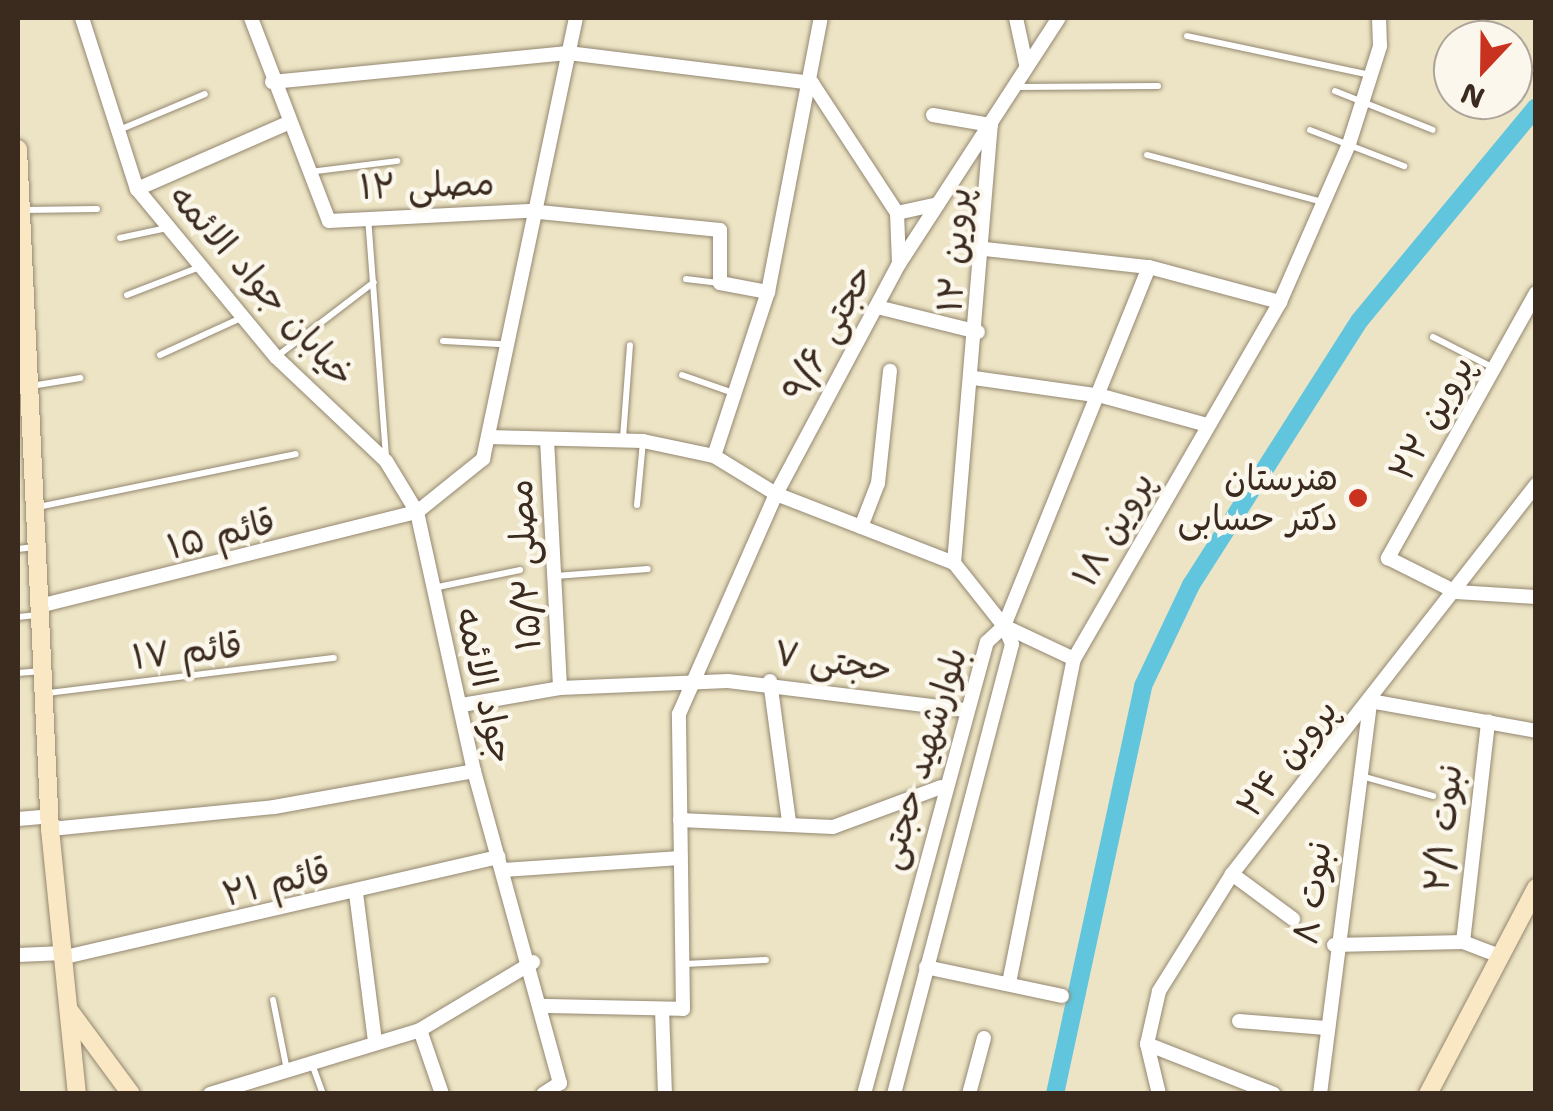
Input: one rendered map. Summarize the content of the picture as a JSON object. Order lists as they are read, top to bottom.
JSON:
{
  "streets": {
    "street": [
      "مصلی ۱۲",
      "پروین ۱۲",
      "خیابان جواد الائمه",
      "حجتی ۹/۶",
      "پروین ۲۲",
      "پروین ۱۸",
      "قائم ۱۵",
      "مصلی ۱۵/۲",
      "حجتی ۷",
      "جواد الائمه",
      "بلوارشهید حجتی",
      "پروین ۲۴",
      "نبوت ۲/۱",
      "قائم ۲۱",
      "نبوت ۸"
    ],
    "lane": ["قائم ۱۷"]
  },
  "crossings": [
    ["پروین ۱۲", "حجتی ۹/۶"],
    ["خیابان جواد الائمه", "قائم ۱۵"],
    ["خیابان جواد الائمه", "جواد الائمه"],
    ["حجتی ۹/۶", "حجتی ۷"],
    ["حجتی ۹/۶", "قائم ۲۱"],
    ["پروین ۲۲", "پروین ۲۴"],
    ["قائم ۱۵", "جواد الائمه"],
    ["مصلی ۱۵/۲", "حجتی ۷"],
    ["حجتی ۷", "جواد الائمه"],
    ["حجتی ۷", "بلوارشهید حجتی"],
    ["جواد الائمه", "قائم ۲۱"],
    ["پروین ۲۴", "نبوت ۸"]
  ],
  "places": ["هنرستان دکتر حسابی"],
  "north": "bottom"
}
